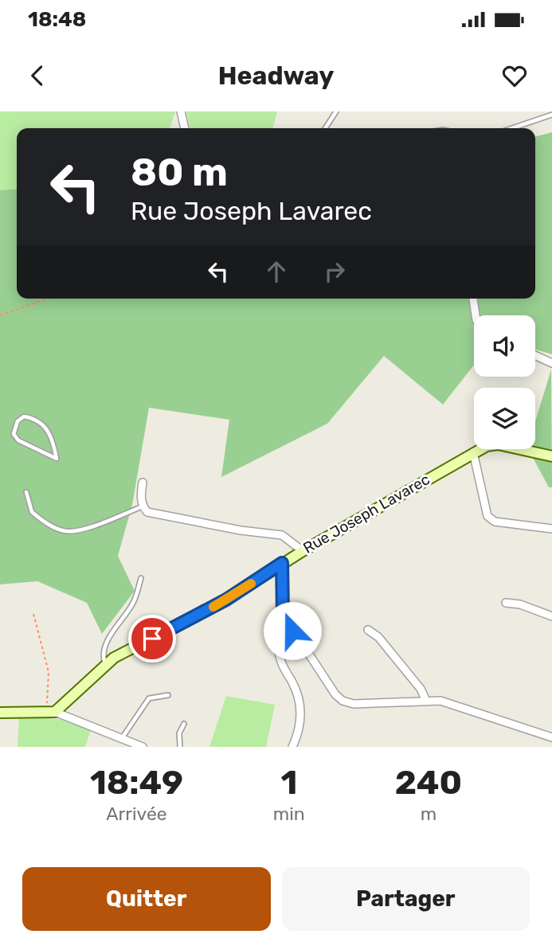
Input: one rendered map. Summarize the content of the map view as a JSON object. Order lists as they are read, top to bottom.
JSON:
{
  "streets": {
    "street": ["Rue Joseph Lavarec"]
  },
  "page": {
    "status": "18:48",
    "header": "Headway",
    "turn": ["80 m", "Rue Joseph Lavarec"],
    "eta": [
      "18:49",
      "Arrivée",
      "1",
      "min",
      "240",
      "m"
    ],
    "buttons": ["Quitter", "Partager"]
  }
}
